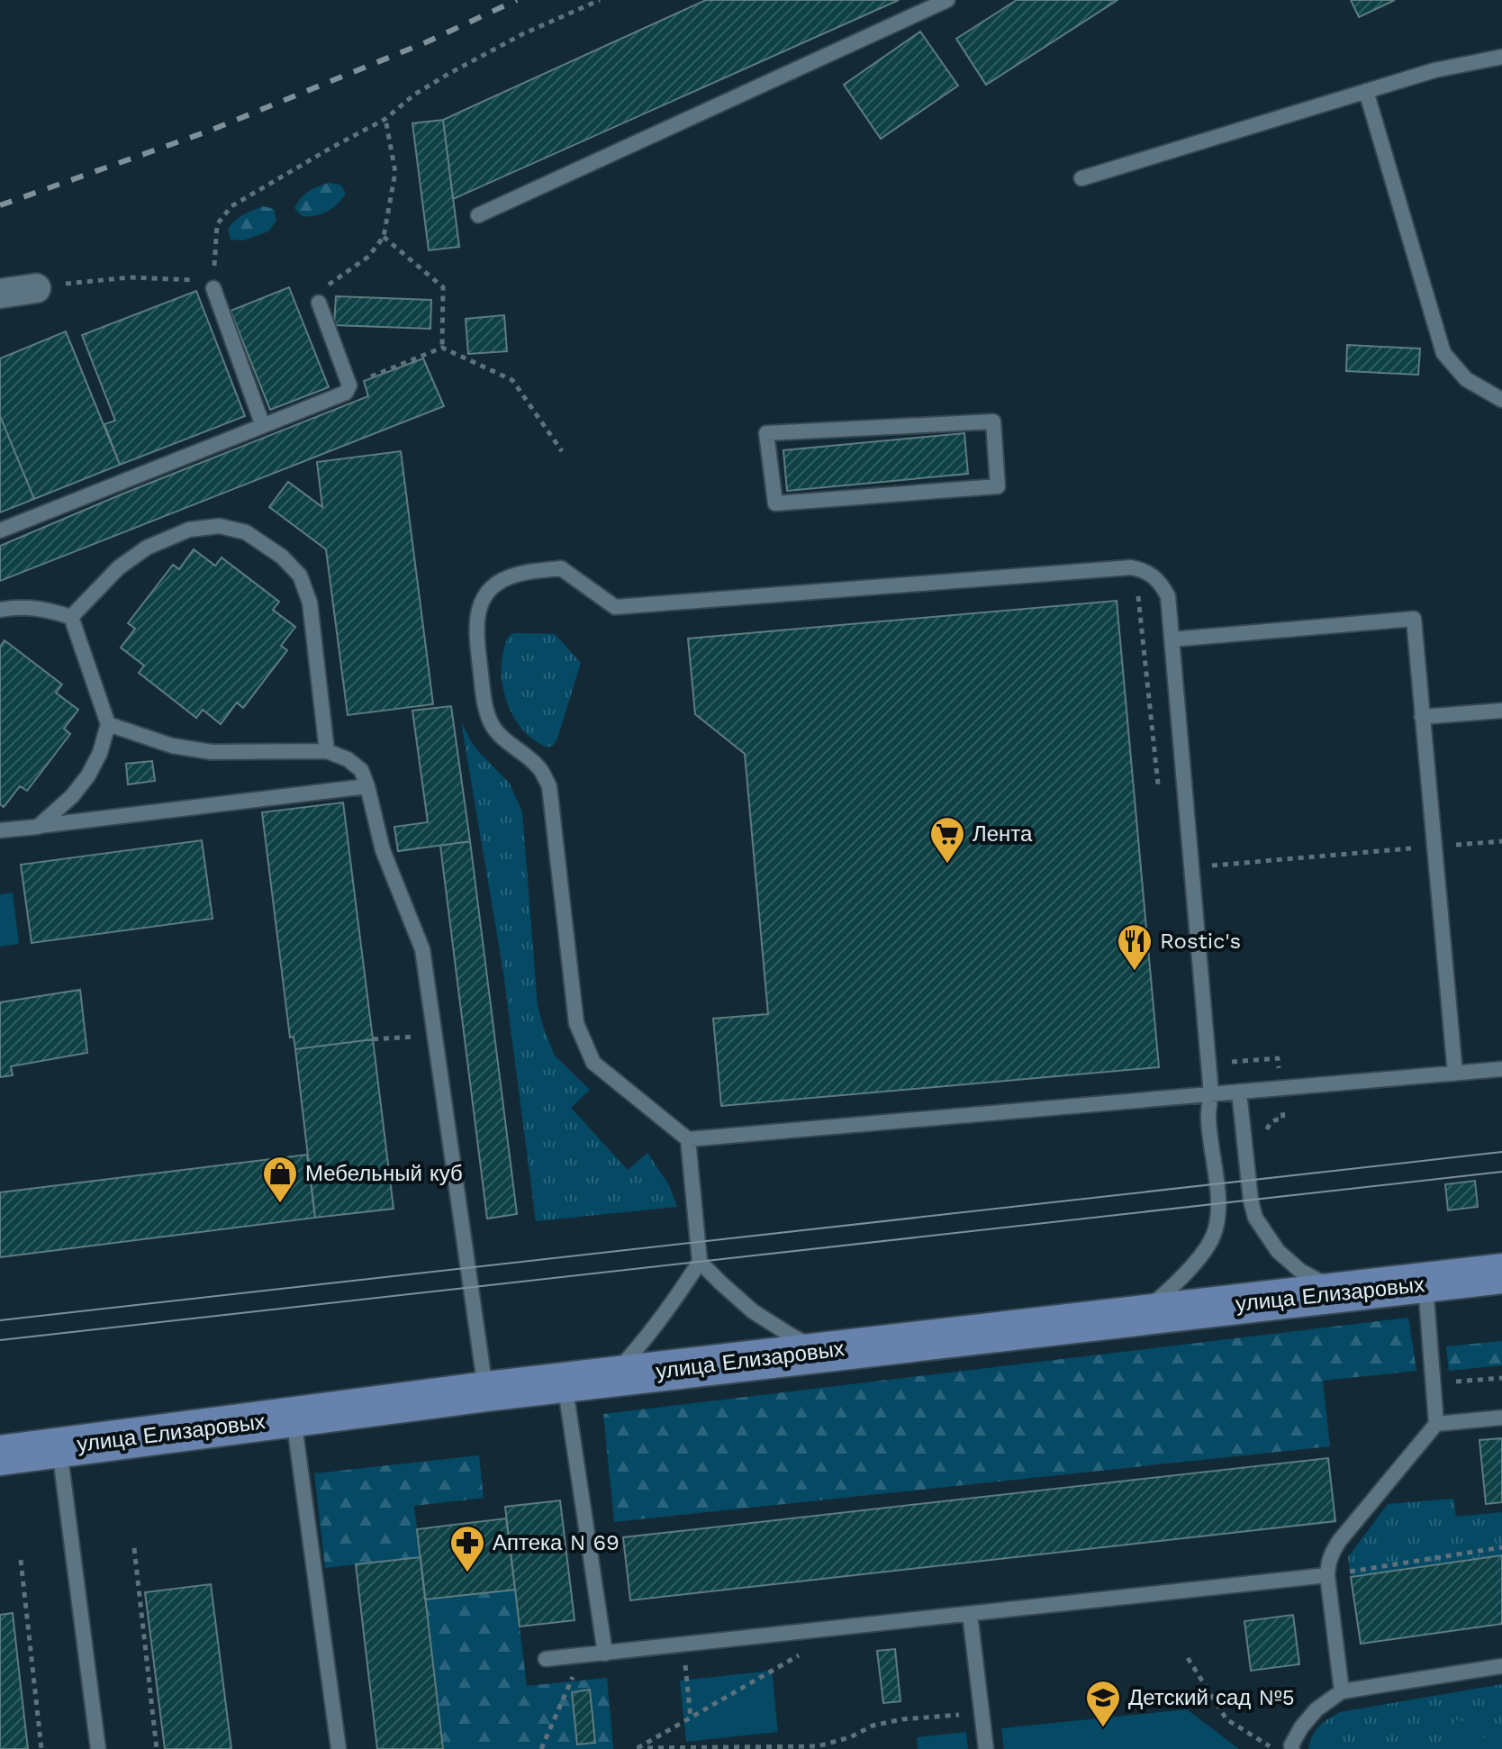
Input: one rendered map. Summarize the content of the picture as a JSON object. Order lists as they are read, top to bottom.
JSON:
{
  "streets": {
    "main road": ["улица Елизаровых"]
  },
  "places": {
    "supermarket": ["Лента"],
    "restaurant": ["Rostic's"],
    "shop": ["Мебельный куб"],
    "pharmacy": ["Аптека N 69"],
    "school or university": ["Детский сад №5"]
  }
}
